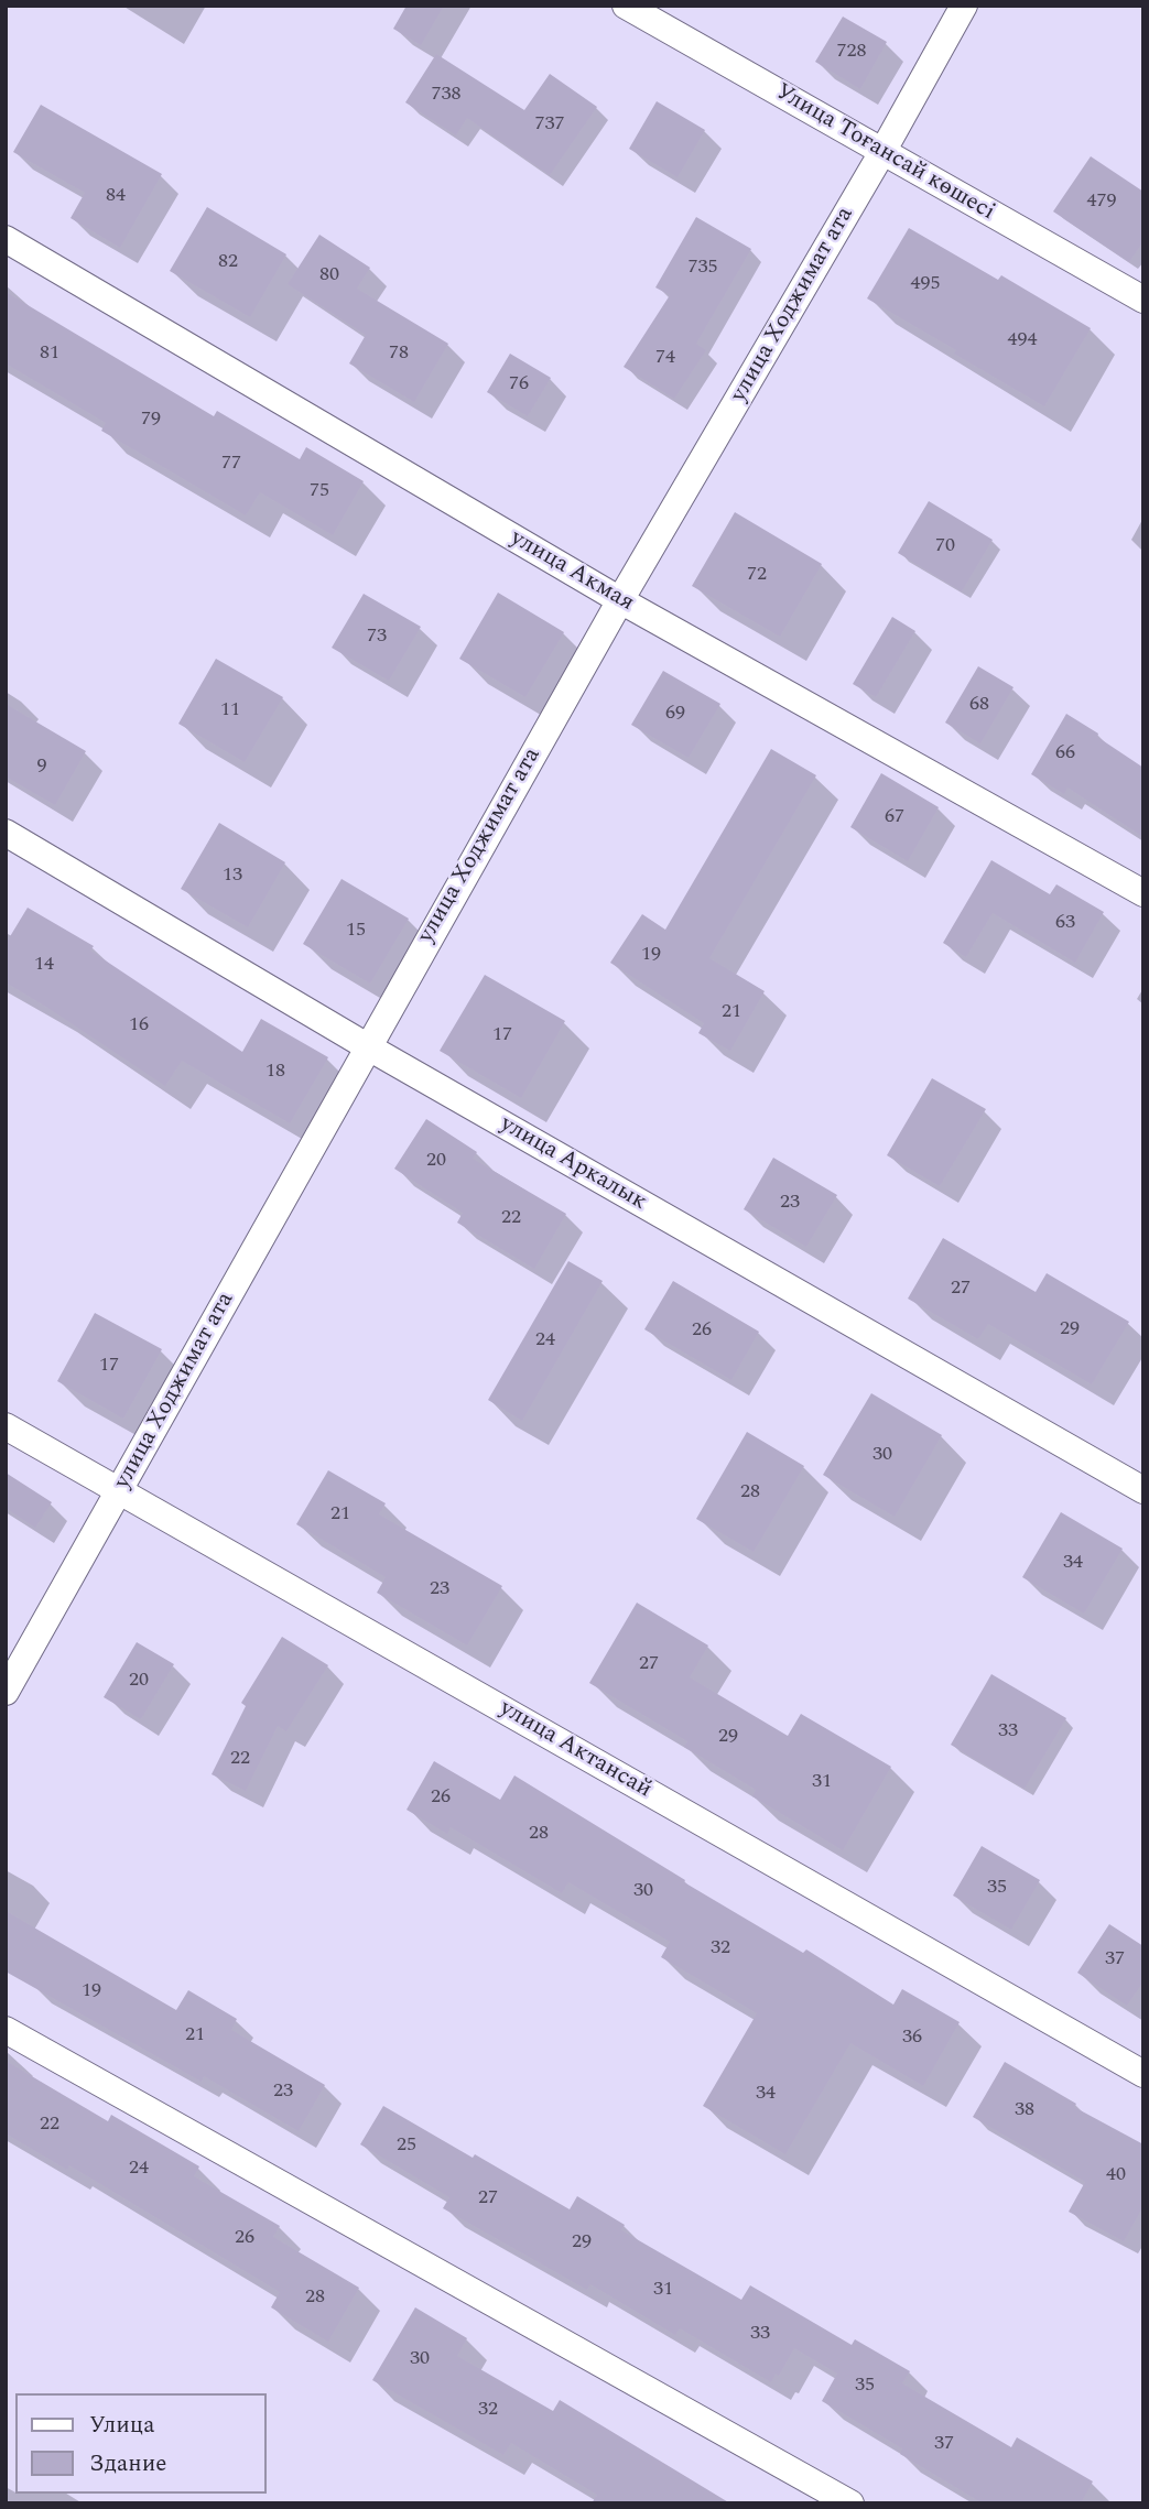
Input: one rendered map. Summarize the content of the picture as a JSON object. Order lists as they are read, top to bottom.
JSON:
{
  "streets": {
    "street": [
      "Улица Тоғансай көшесі",
      "улица Ходжимат ата",
      "улица Акмая",
      "улица Аркалык",
      "улица Актансай"
    ]
  },
  "crossings": [
    ["Улица Тоғансай көшесі", "улица Ходжимат ата"],
    ["улица Ходжимат ата", "улица Акмая"],
    ["улица Ходжимат ата", "улица Аркалык"],
    ["улица Ходжимат ата", "улица Актансай"]
  ],
  "house_numbers": [
    "728",
    "738",
    "737",
    "84",
    "479",
    "82",
    "735",
    "80",
    "495",
    "494",
    "81",
    "78",
    "74",
    "76",
    "79",
    "77",
    "75",
    "70",
    "72",
    "73",
    "68",
    "11",
    "69",
    "66",
    "9",
    "67",
    "13",
    "63",
    "15",
    "19",
    "14",
    "21",
    "16",
    "17",
    "18",
    "20",
    "23",
    "22",
    "27",
    "29",
    "26",
    "24",
    "17",
    "30",
    "28",
    "21",
    "34",
    "23",
    "27",
    "20",
    "33",
    "29",
    "22",
    "31",
    "26",
    "28",
    "35",
    "30",
    "32",
    "37",
    "19",
    "21",
    "36",
    "23",
    "34",
    "38",
    "22",
    "25",
    "24",
    "40",
    "27",
    "26",
    "29",
    "31",
    "28",
    "33",
    "30",
    "35",
    "32",
    "37"
  ],
  "legend": ["Улица", "Здание"]
}
